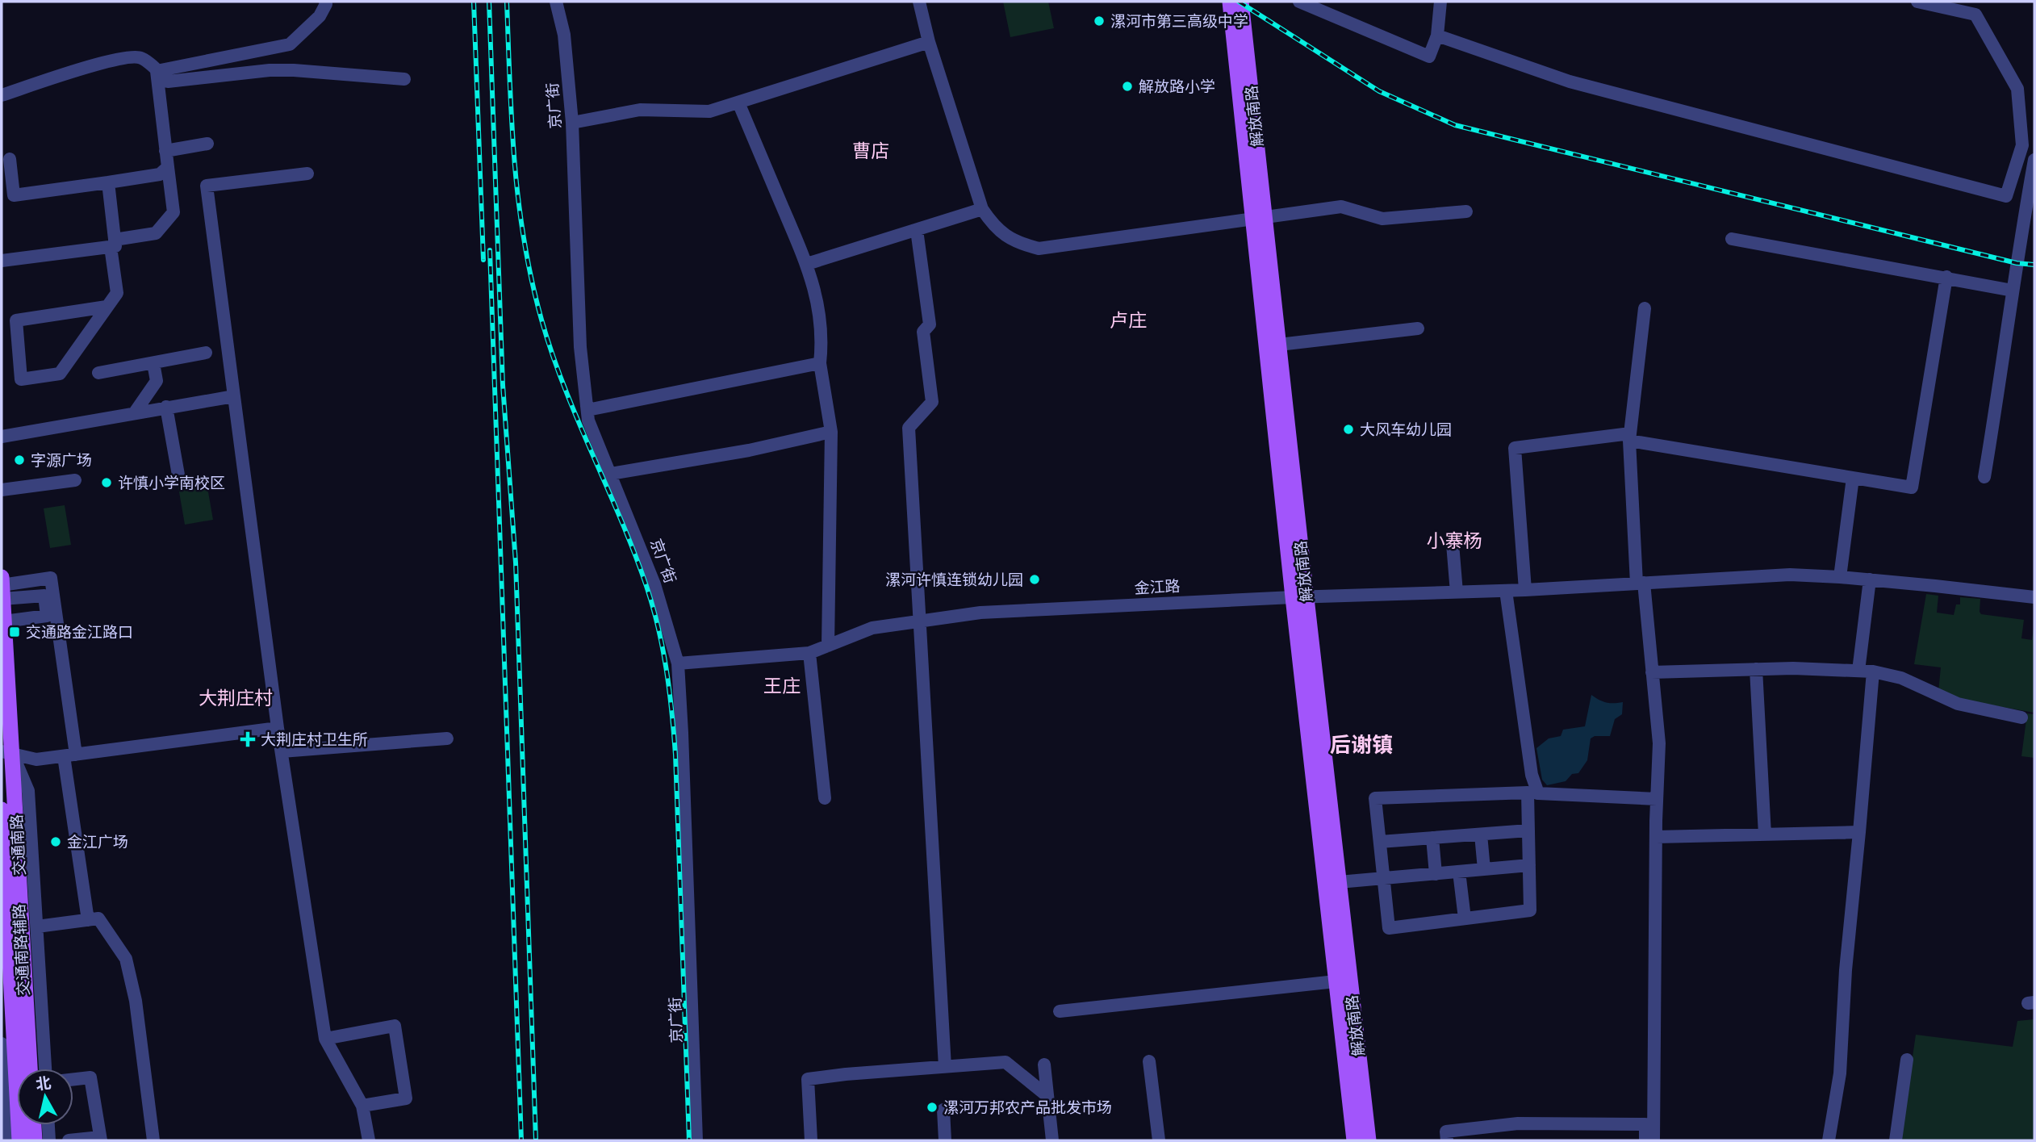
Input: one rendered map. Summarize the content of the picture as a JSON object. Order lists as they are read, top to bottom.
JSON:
{
  "streets": {
    "main road": ["解放南路", "交通南路"],
    "street": ["京广街", "金江路", "交通南路辅路"]
  },
  "crossings": [
    ["京广街", "金江路"],
    ["解放南路", "金江路"],
    ["交通南路", "交通南路辅路"]
  ],
  "districts": [
    "曹店",
    "卢庄",
    "小寨杨",
    "王庄",
    "大荆庄村",
    "后谢镇"
  ],
  "places": {
    "other": [
      "漯河市第三高级中学",
      "解放路小学",
      "大风车幼儿园",
      "字源广场",
      "许慎小学南校区",
      "漯河许慎连锁幼儿园",
      "金江广场",
      "漯河万邦农产品批发市场"
    ],
    "transit": ["交通路金江路口"],
    "health": ["大荆庄村卫生所"]
  },
  "north": "top"
}
